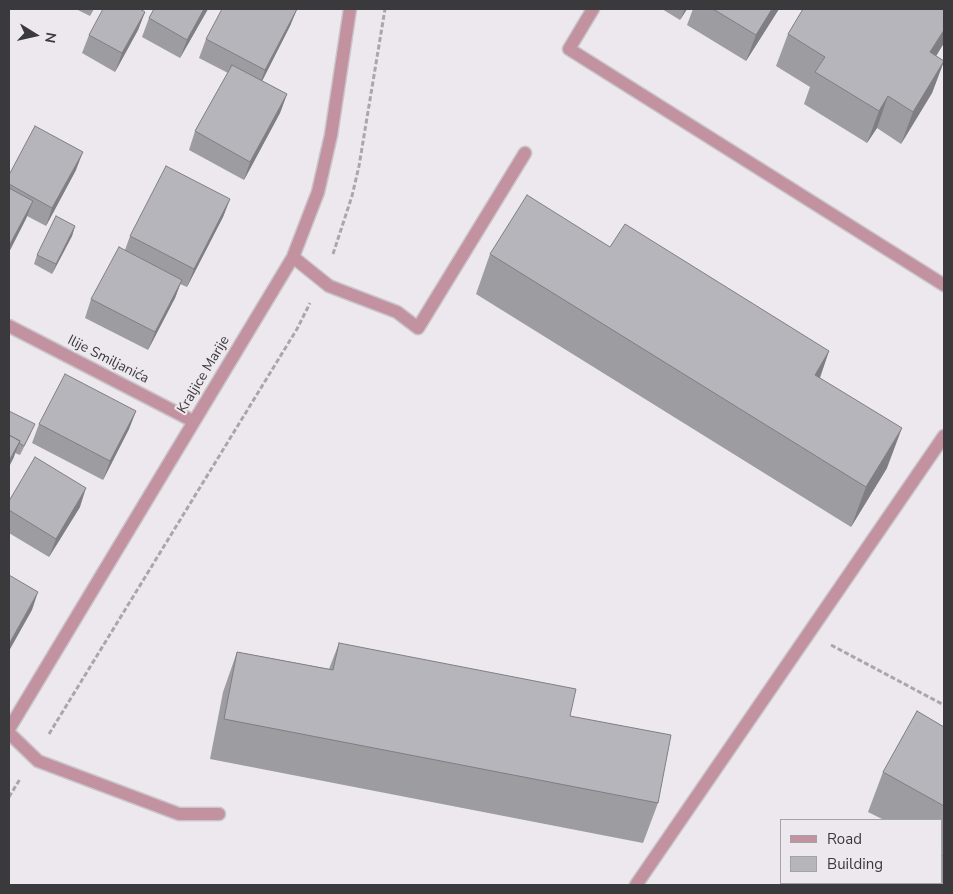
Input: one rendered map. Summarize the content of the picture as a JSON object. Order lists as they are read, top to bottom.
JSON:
{
  "streets": {
    "street": ["Ilije Smiljanića", "Kraljice Marije"]
  },
  "crossings": [
    ["Ilije Smiljanića", "Kraljice Marije"]
  ],
  "legend": ["Road", "Building"],
  "north": "right"
}
